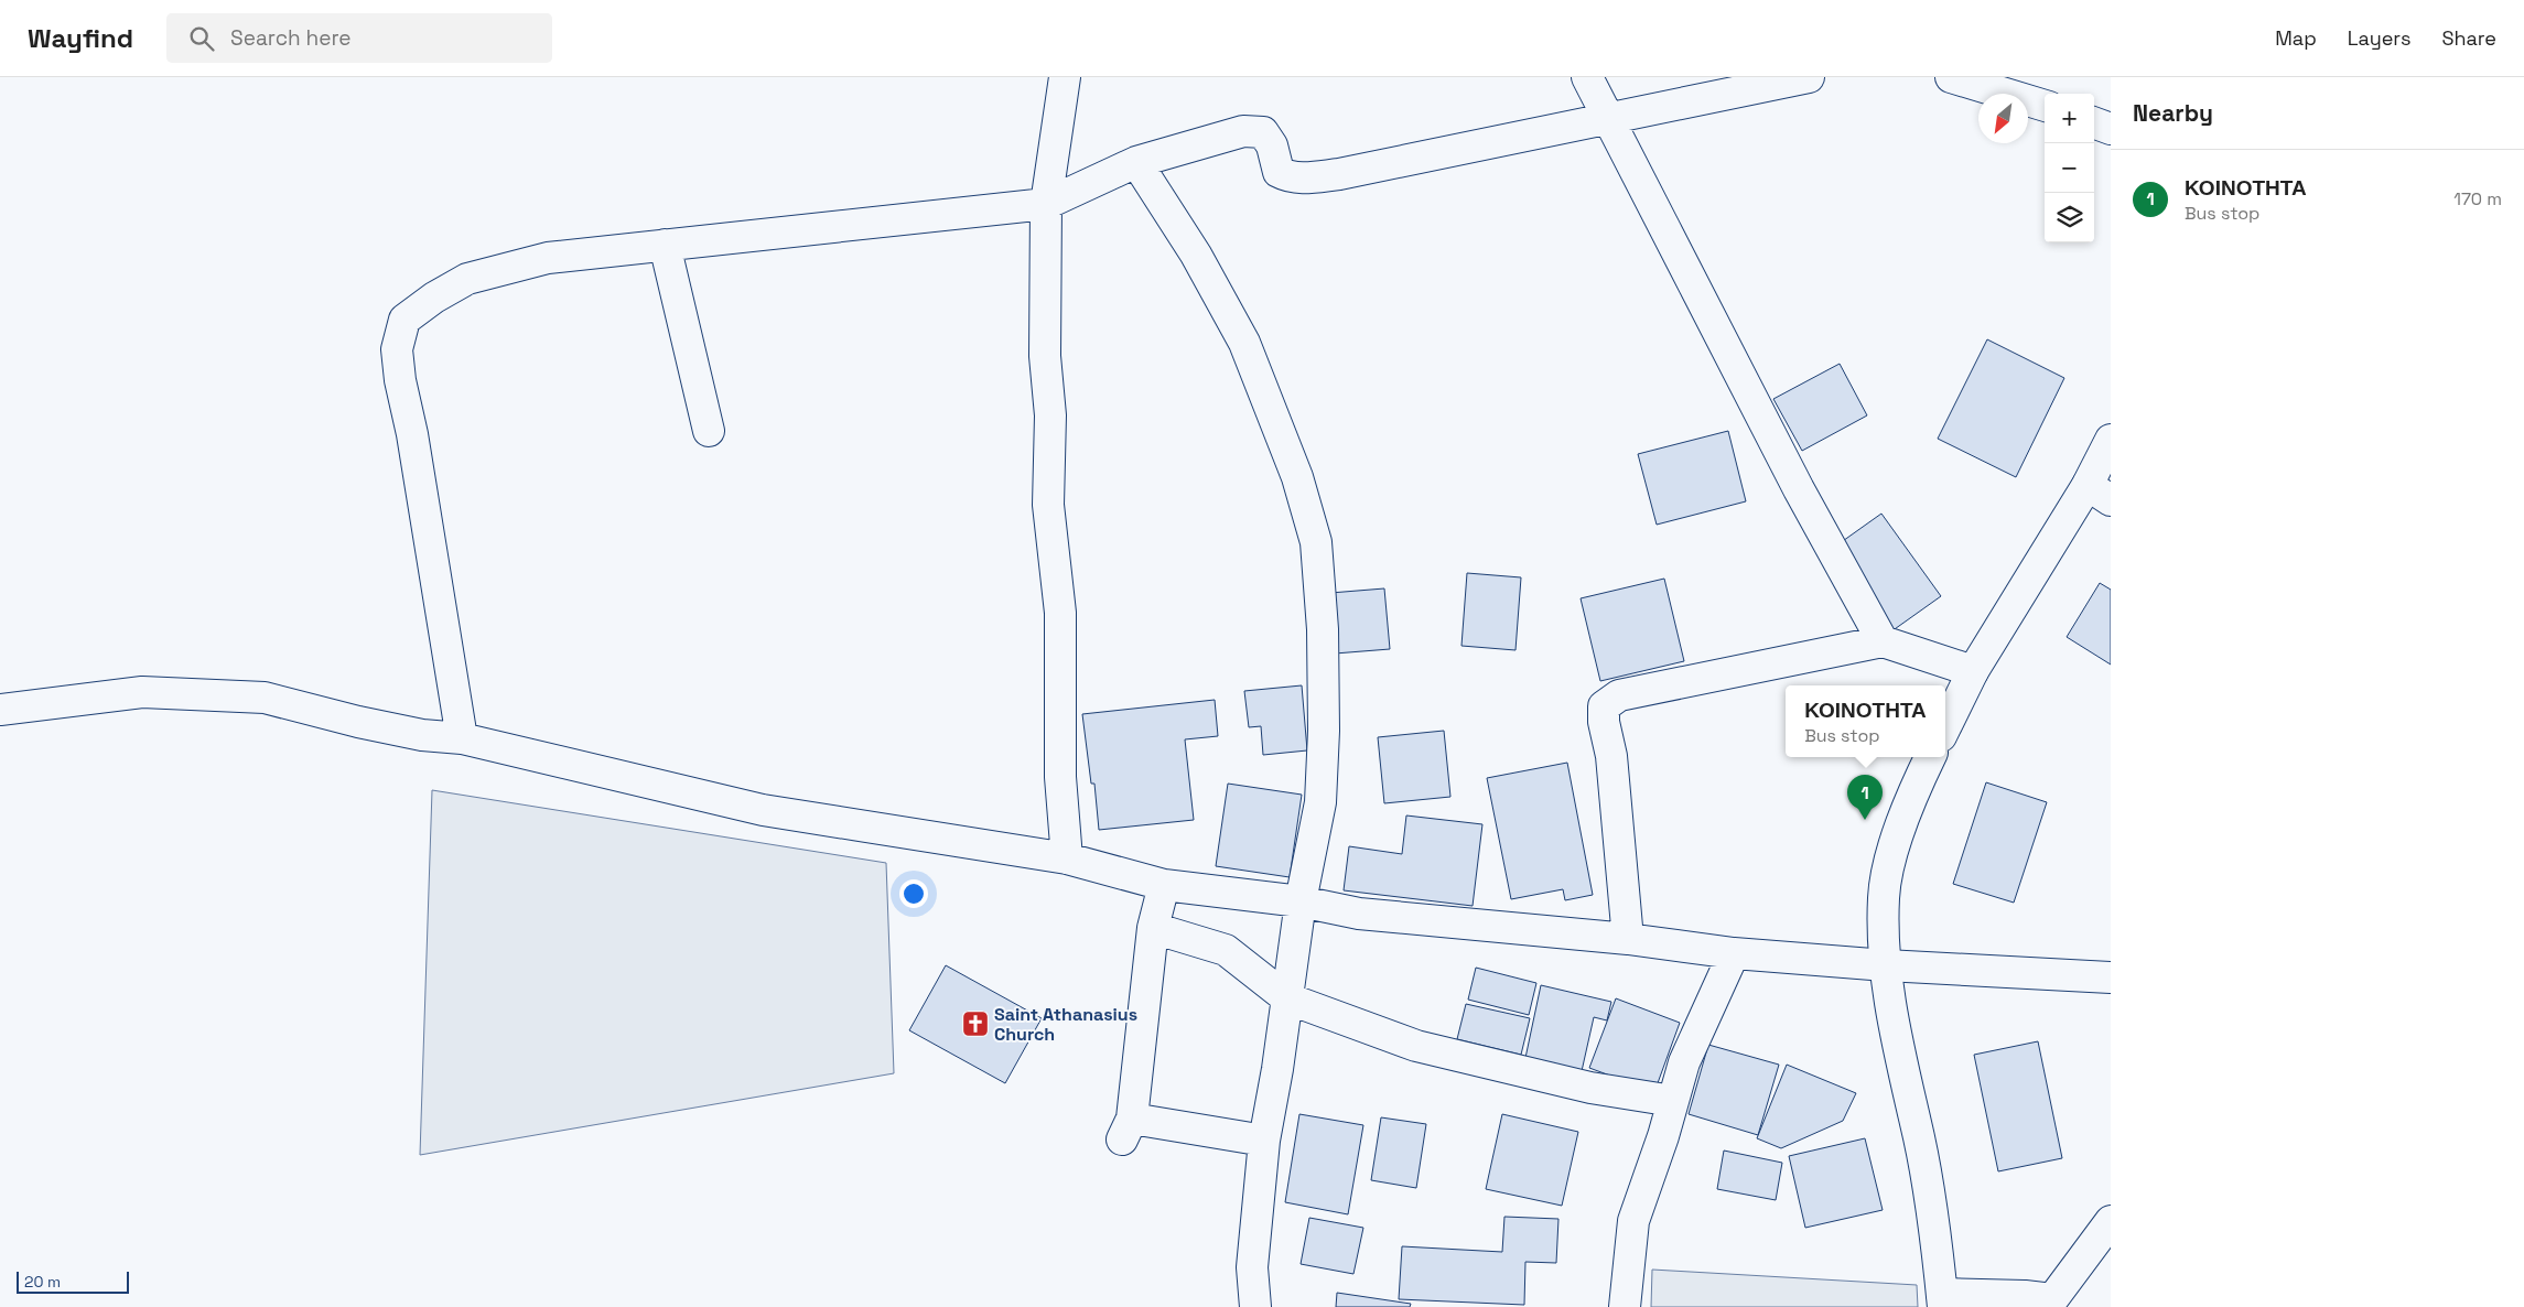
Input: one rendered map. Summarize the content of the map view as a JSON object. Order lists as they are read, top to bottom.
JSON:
{
  "places": {
    "church": ["Saint Athanasius Church"]
  },
  "scale_bar": "20 m",
  "north": "bottom left",
  "page": {
    "header": "Wayfind",
    "search": "Search here",
    "nav": ["Map", "Layers", "Share"],
    "heading": "Nearby",
    "map_buttons": ["+", "−"],
    "list": [
      {
        "mark": "1",
        "name": "ΚΟΙΝΟΤΗΤΑ",
        "note": "Bus stop",
        "value": "170 m"
      }
    ],
    "popup": ["ΚΟΙΝΟΤΗΤΑ", "Bus stop"],
    "pins": "1",
    "scale": "20 m"
  }
}
